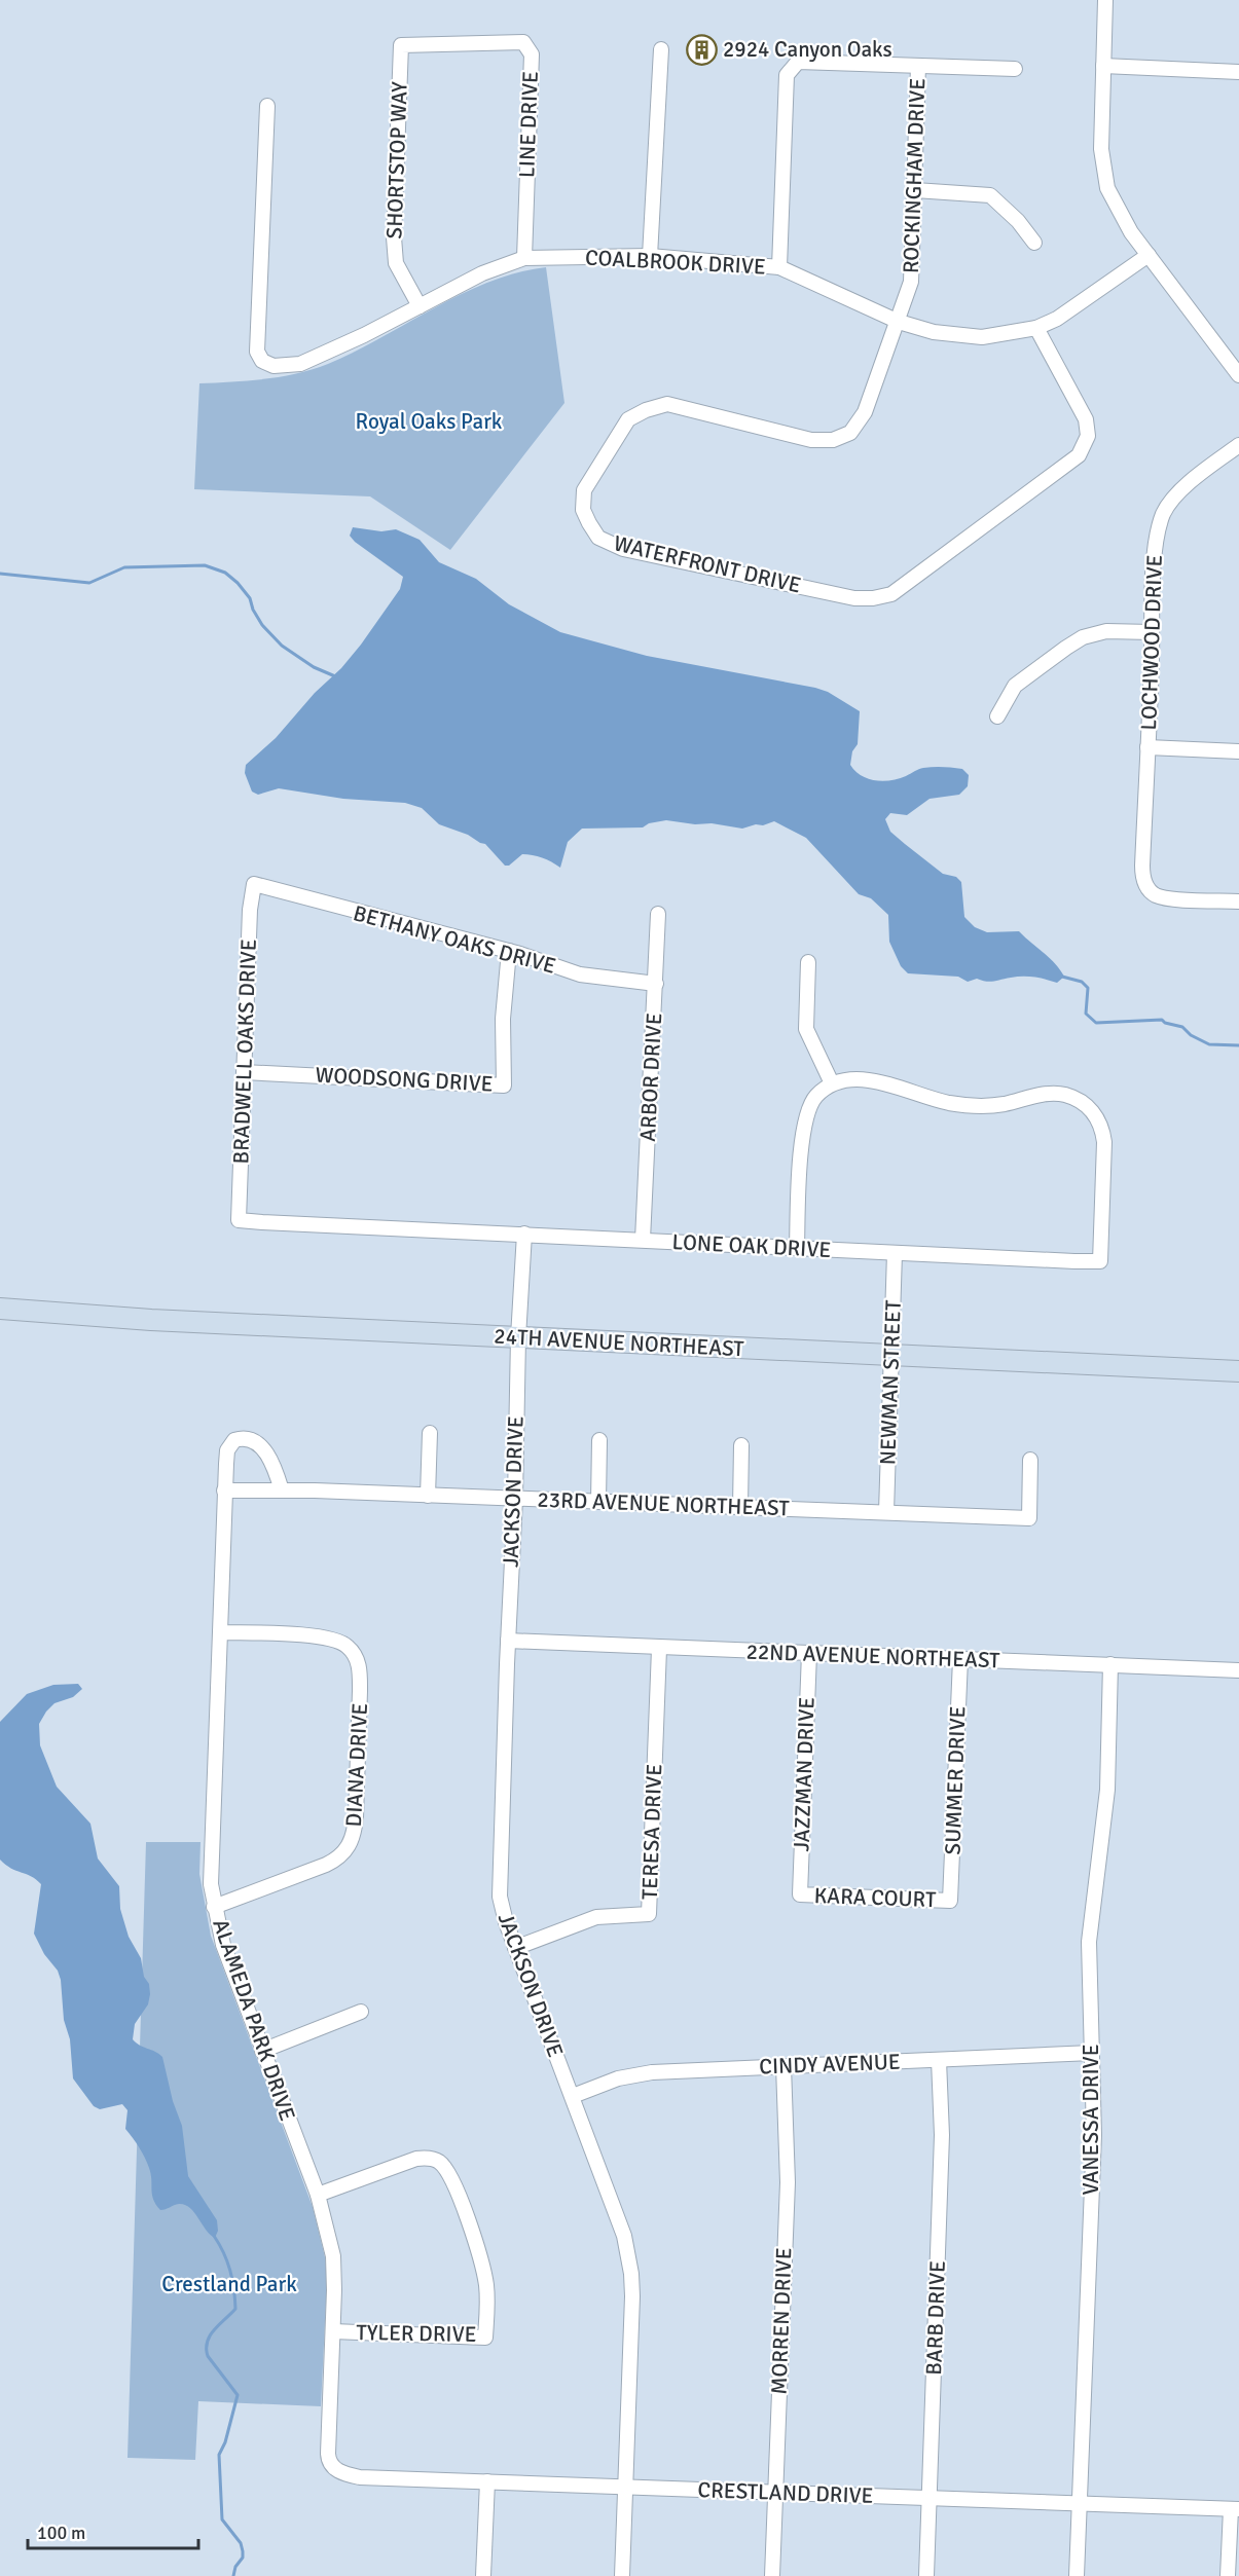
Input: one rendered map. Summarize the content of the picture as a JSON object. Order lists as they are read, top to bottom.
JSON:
{
  "streets": {
    "street": [
      "LINE DRIVE",
      "SHORTSTOP WAY",
      "ROCKINGHAM DRIVE",
      "COALBROOK DRIVE",
      "WATERFRONT DRIVE",
      "LOCHWOOD DRIVE",
      "BETHANY OAKS DRIVE",
      "BRADWELL OAKS DRIVE",
      "ARBOR DRIVE",
      "WOODSONG DRIVE",
      "LONE OAK DRIVE",
      "24TH AVENUE NORTHEAST",
      "NEWMAN STREET",
      "JACKSON DRIVE",
      "23RD AVENUE NORTHEAST",
      "22ND AVENUE NORTHEAST",
      "DIANA DRIVE",
      "JAZZMAN DRIVE",
      "SUMMER DRIVE",
      "TERESA DRIVE",
      "KARA COURT",
      "ALAMEDA PARK DRIVE",
      "CINDY AVENUE",
      "VANESSA DRIVE",
      "BARB DRIVE",
      "MORREN DRIVE",
      "TYLER DRIVE",
      "CRESTLAND DRIVE"
    ]
  },
  "crossings": [
    ["LINE DRIVE", "SHORTSTOP WAY"],
    ["LINE DRIVE", "COALBROOK DRIVE"],
    ["SHORTSTOP WAY", "COALBROOK DRIVE"],
    ["ROCKINGHAM DRIVE", "COALBROOK DRIVE"],
    ["ROCKINGHAM DRIVE", "WATERFRONT DRIVE"],
    ["COALBROOK DRIVE", "WATERFRONT DRIVE"],
    ["BETHANY OAKS DRIVE", "BRADWELL OAKS DRIVE"],
    ["BETHANY OAKS DRIVE", "ARBOR DRIVE"],
    ["BETHANY OAKS DRIVE", "WOODSONG DRIVE"],
    ["BRADWELL OAKS DRIVE", "WOODSONG DRIVE"],
    ["BRADWELL OAKS DRIVE", "LONE OAK DRIVE"],
    ["ARBOR DRIVE", "LONE OAK DRIVE"],
    ["LONE OAK DRIVE", "NEWMAN STREET"],
    ["LONE OAK DRIVE", "JACKSON DRIVE"],
    ["24TH AVENUE NORTHEAST", "NEWMAN STREET"],
    ["24TH AVENUE NORTHEAST", "JACKSON DRIVE"],
    ["NEWMAN STREET", "23RD AVENUE NORTHEAST"],
    ["JACKSON DRIVE", "23RD AVENUE NORTHEAST"],
    ["JACKSON DRIVE", "22ND AVENUE NORTHEAST"],
    ["JACKSON DRIVE", "TERESA DRIVE"],
    ["JACKSON DRIVE", "CINDY AVENUE"],
    ["JACKSON DRIVE", "CRESTLAND DRIVE"],
    ["23RD AVENUE NORTHEAST", "ALAMEDA PARK DRIVE"],
    ["22ND AVENUE NORTHEAST", "JAZZMAN DRIVE"],
    ["22ND AVENUE NORTHEAST", "SUMMER DRIVE"],
    ["22ND AVENUE NORTHEAST", "TERESA DRIVE"],
    ["22ND AVENUE NORTHEAST", "VANESSA DRIVE"],
    ["DIANA DRIVE", "ALAMEDA PARK DRIVE"],
    ["JAZZMAN DRIVE", "KARA COURT"],
    ["SUMMER DRIVE", "KARA COURT"],
    ["ALAMEDA PARK DRIVE", "TYLER DRIVE"],
    ["ALAMEDA PARK DRIVE", "CRESTLAND DRIVE"],
    ["CINDY AVENUE", "VANESSA DRIVE"],
    ["CINDY AVENUE", "BARB DRIVE"],
    ["CINDY AVENUE", "MORREN DRIVE"],
    ["VANESSA DRIVE", "CRESTLAND DRIVE"],
    ["BARB DRIVE", "CRESTLAND DRIVE"],
    ["MORREN DRIVE", "CRESTLAND DRIVE"]
  ],
  "parks": ["Royal Oaks Park", "Crestland Park"],
  "places": {
    "building": ["2924 Canyon Oaks"]
  },
  "scale_bar": "100 m"
}
